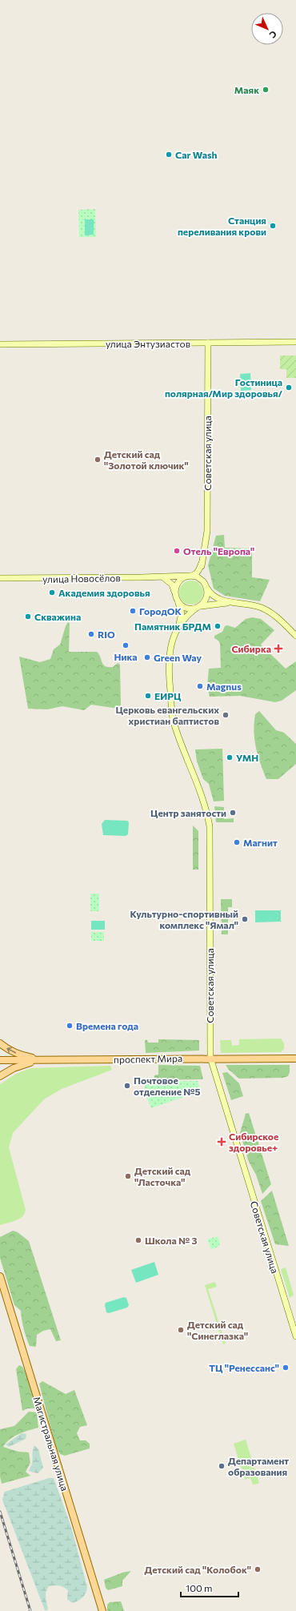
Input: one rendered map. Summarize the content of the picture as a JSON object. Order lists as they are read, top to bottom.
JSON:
{
  "streets": {
    "main road": [
      "улица Энтузиастов",
      "Советская улица",
      "улица Новосёлов",
      "проспект Мира",
      "Магистральная улица"
    ]
  },
  "crossings": [
    ["улица Энтузиастов", "Советская улица"],
    ["Советская улица", "проспект Мира"]
  ],
  "places": {
    "other": [
      "Маяк",
      "Car Wash",
      "Станция переливания крови",
      "Гостиница полярная/Мир здоровья/",
      "Детский сад \"Золотой ключик\"",
      "Отель \"Европа\"",
      "Академия здоровья",
      "ГородОК",
      "Скважина",
      "Памятник БРДМ",
      "RIO",
      "Ника",
      "Green Way",
      "Magnus",
      "ЕИРЦ",
      "Церковь евангельских христиан баптистов",
      "УМН",
      "Центр занятости",
      "Магнит",
      "Культурно-спортивный комплекс \"Ямал\"",
      "Времена года",
      "Почтовое отделение №5",
      "Детский сад \"Ласточка\"",
      "Школа № 3",
      "Детский сад \"Синеглазка\"",
      "ТЦ \"Ренессанс\"",
      "Департамент образования",
      "Детский сад \"Колобок\""
    ],
    "health": ["Сибирка", "Сибирское здоровье+"]
  },
  "scale_bar": "100 m",
  "north": "bottom right"
}
